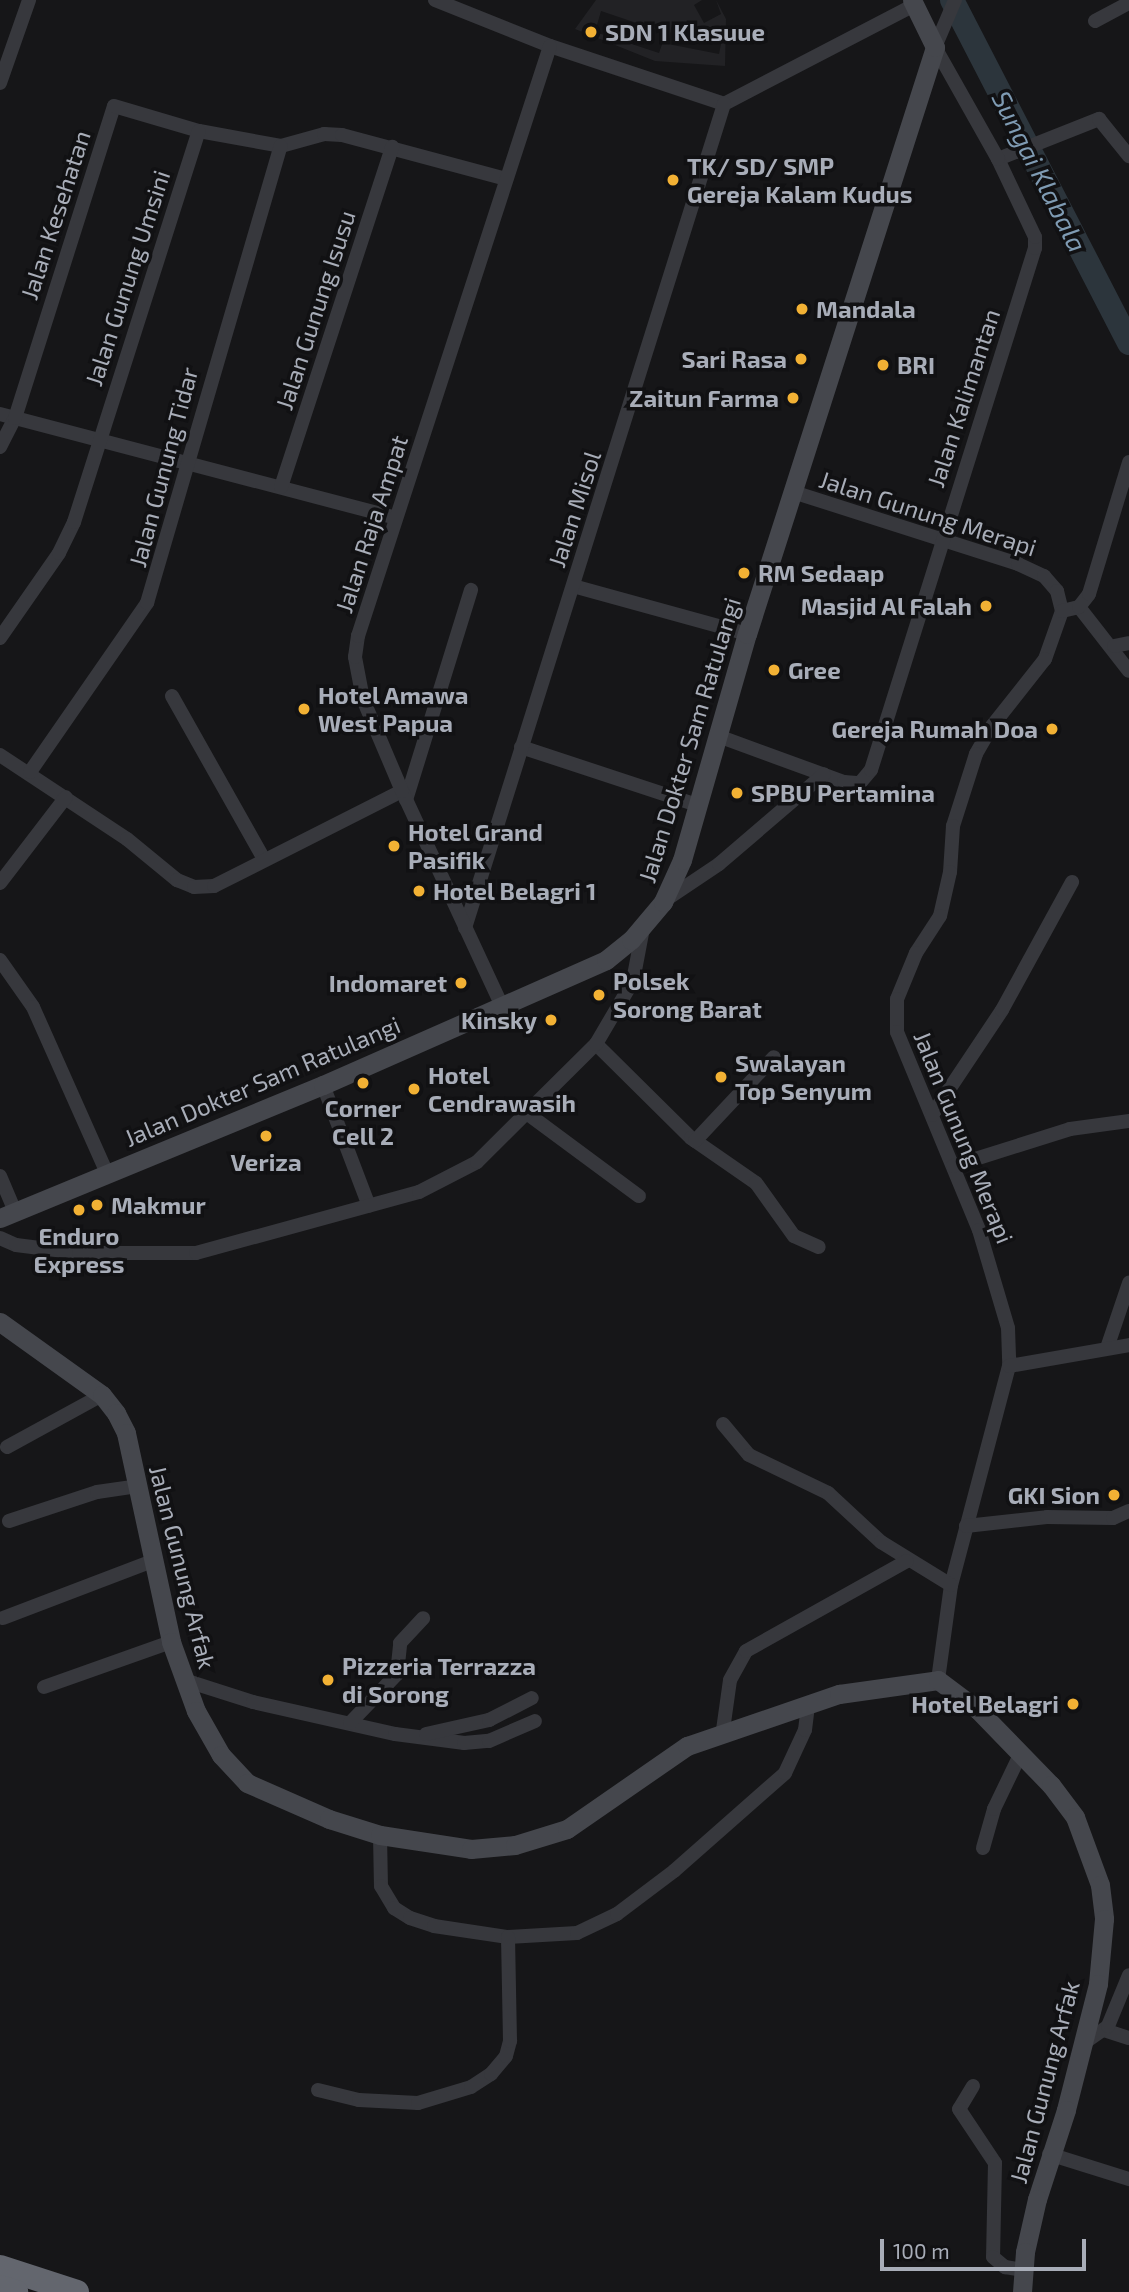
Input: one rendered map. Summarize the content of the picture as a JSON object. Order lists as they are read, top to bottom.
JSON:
{
  "streets": {
    "street": [
      "Jalan Kesehatan",
      "Jalan Gunung Umsini",
      "Jalan Gunung Isusu",
      "Jalan Kalimantan",
      "Jalan Gunung Tidar",
      "Jalan Misol",
      "Jalan Gunung Merapi",
      "Jalan Raja Ampat",
      "Jalan Dokter Sam Ratulangi",
      "Jalan Gunung Arfak"
    ]
  },
  "crossings": [
    ["Jalan Kesehatan", "Jalan Gunung Umsini"],
    ["Jalan Kalimantan", "Jalan Gunung Merapi"],
    ["Jalan Kalimantan", "Jalan Dokter Sam Ratulangi"],
    ["Jalan Misol", "Jalan Raja Ampat"],
    ["Jalan Gunung Merapi", "Jalan Dokter Sam Ratulangi"],
    ["Jalan Gunung Merapi", "Jalan Gunung Arfak"],
    ["Jalan Raja Ampat", "Jalan Dokter Sam Ratulangi"]
  ],
  "water": ["Sungai Klabala"],
  "places": [
    "SDN 1 Klasuue",
    "TK/ SD/ SMP Gereja Kalam Kudus",
    "Mandala",
    "Sari Rasa",
    "BRI",
    "Zaitun Farma",
    "RM Sedaap",
    "Masjid Al Falah",
    "Gree",
    "Hotel Amawa West Papua",
    "Gereja Rumah Doa",
    "SPBU Pertamina",
    "Hotel Grand Pasifik",
    "Hotel Belagri 1",
    "Indomaret",
    "Polsek Sorong Barat",
    "Kinsky",
    "Swalayan Top Senyum",
    "Corner Cell 2",
    "Hotel Cendrawasih",
    "Veriza",
    "Makmur",
    "Enduro Express",
    "GKI Sion",
    "Pizzeria Terrazza di Sorong",
    "Hotel Belagri"
  ],
  "scale_bar": "100 m"
}
